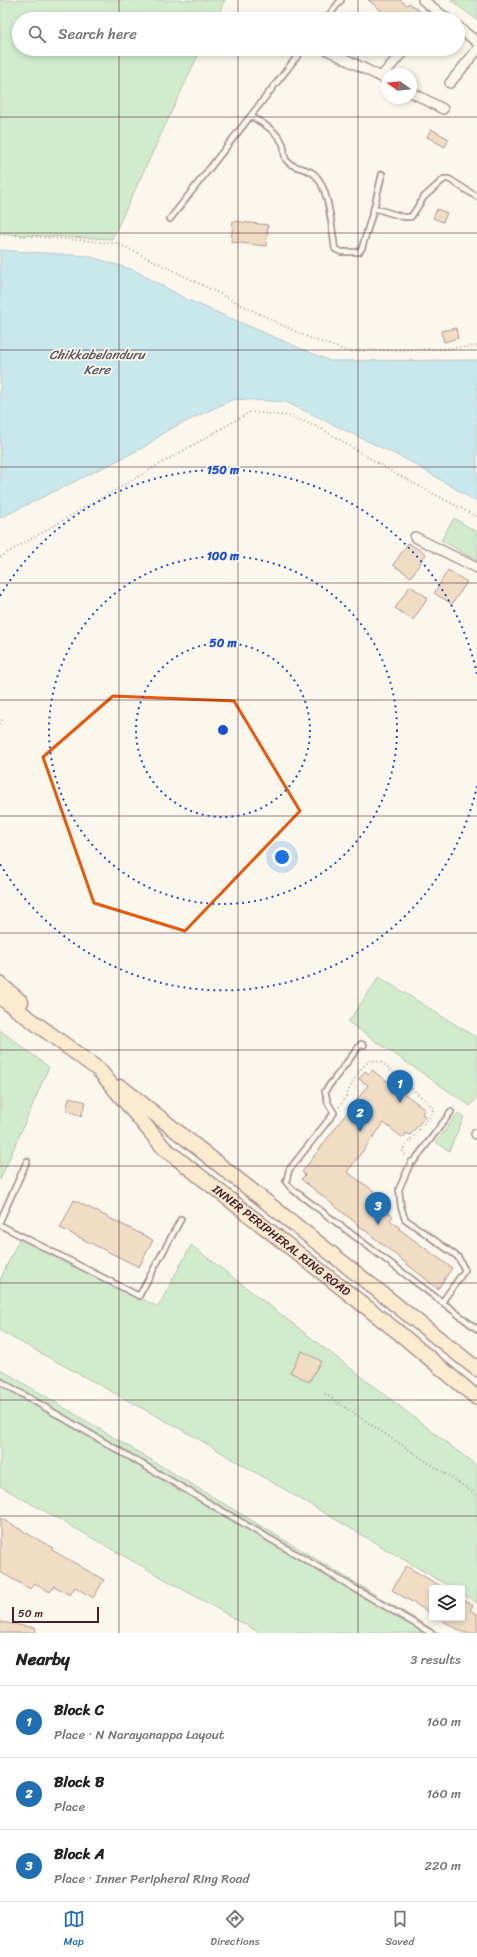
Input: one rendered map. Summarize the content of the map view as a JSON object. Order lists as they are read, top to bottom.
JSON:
{
  "streets": {
    "main road": ["INNER PERIPHERAL RING ROAD"]
  },
  "water": ["Chikkabelanduru Kere"],
  "scale_bar": "50 m",
  "north": "left",
  "page": {
    "search": "Search here",
    "pins": ["1", "2", "3"],
    "scale": "50 m",
    "heading": ["Nearby", "3 results"],
    "list": [
      {
        "mark": "1",
        "name": "Block C",
        "note": "Place · N Narayanappa Layout",
        "value": "160 m"
      },
      {
        "mark": "2",
        "name": "Block B",
        "note": "Place",
        "value": "160 m"
      },
      {
        "mark": "3",
        "name": "Block A",
        "note": "Place · Inner Peripheral Ring Road",
        "value": "220 m"
      }
    ],
    "nav": ["Map", "Directions", "Saved"]
  },
  "rings": ["150 m", "100 m", "50 m"]
}
